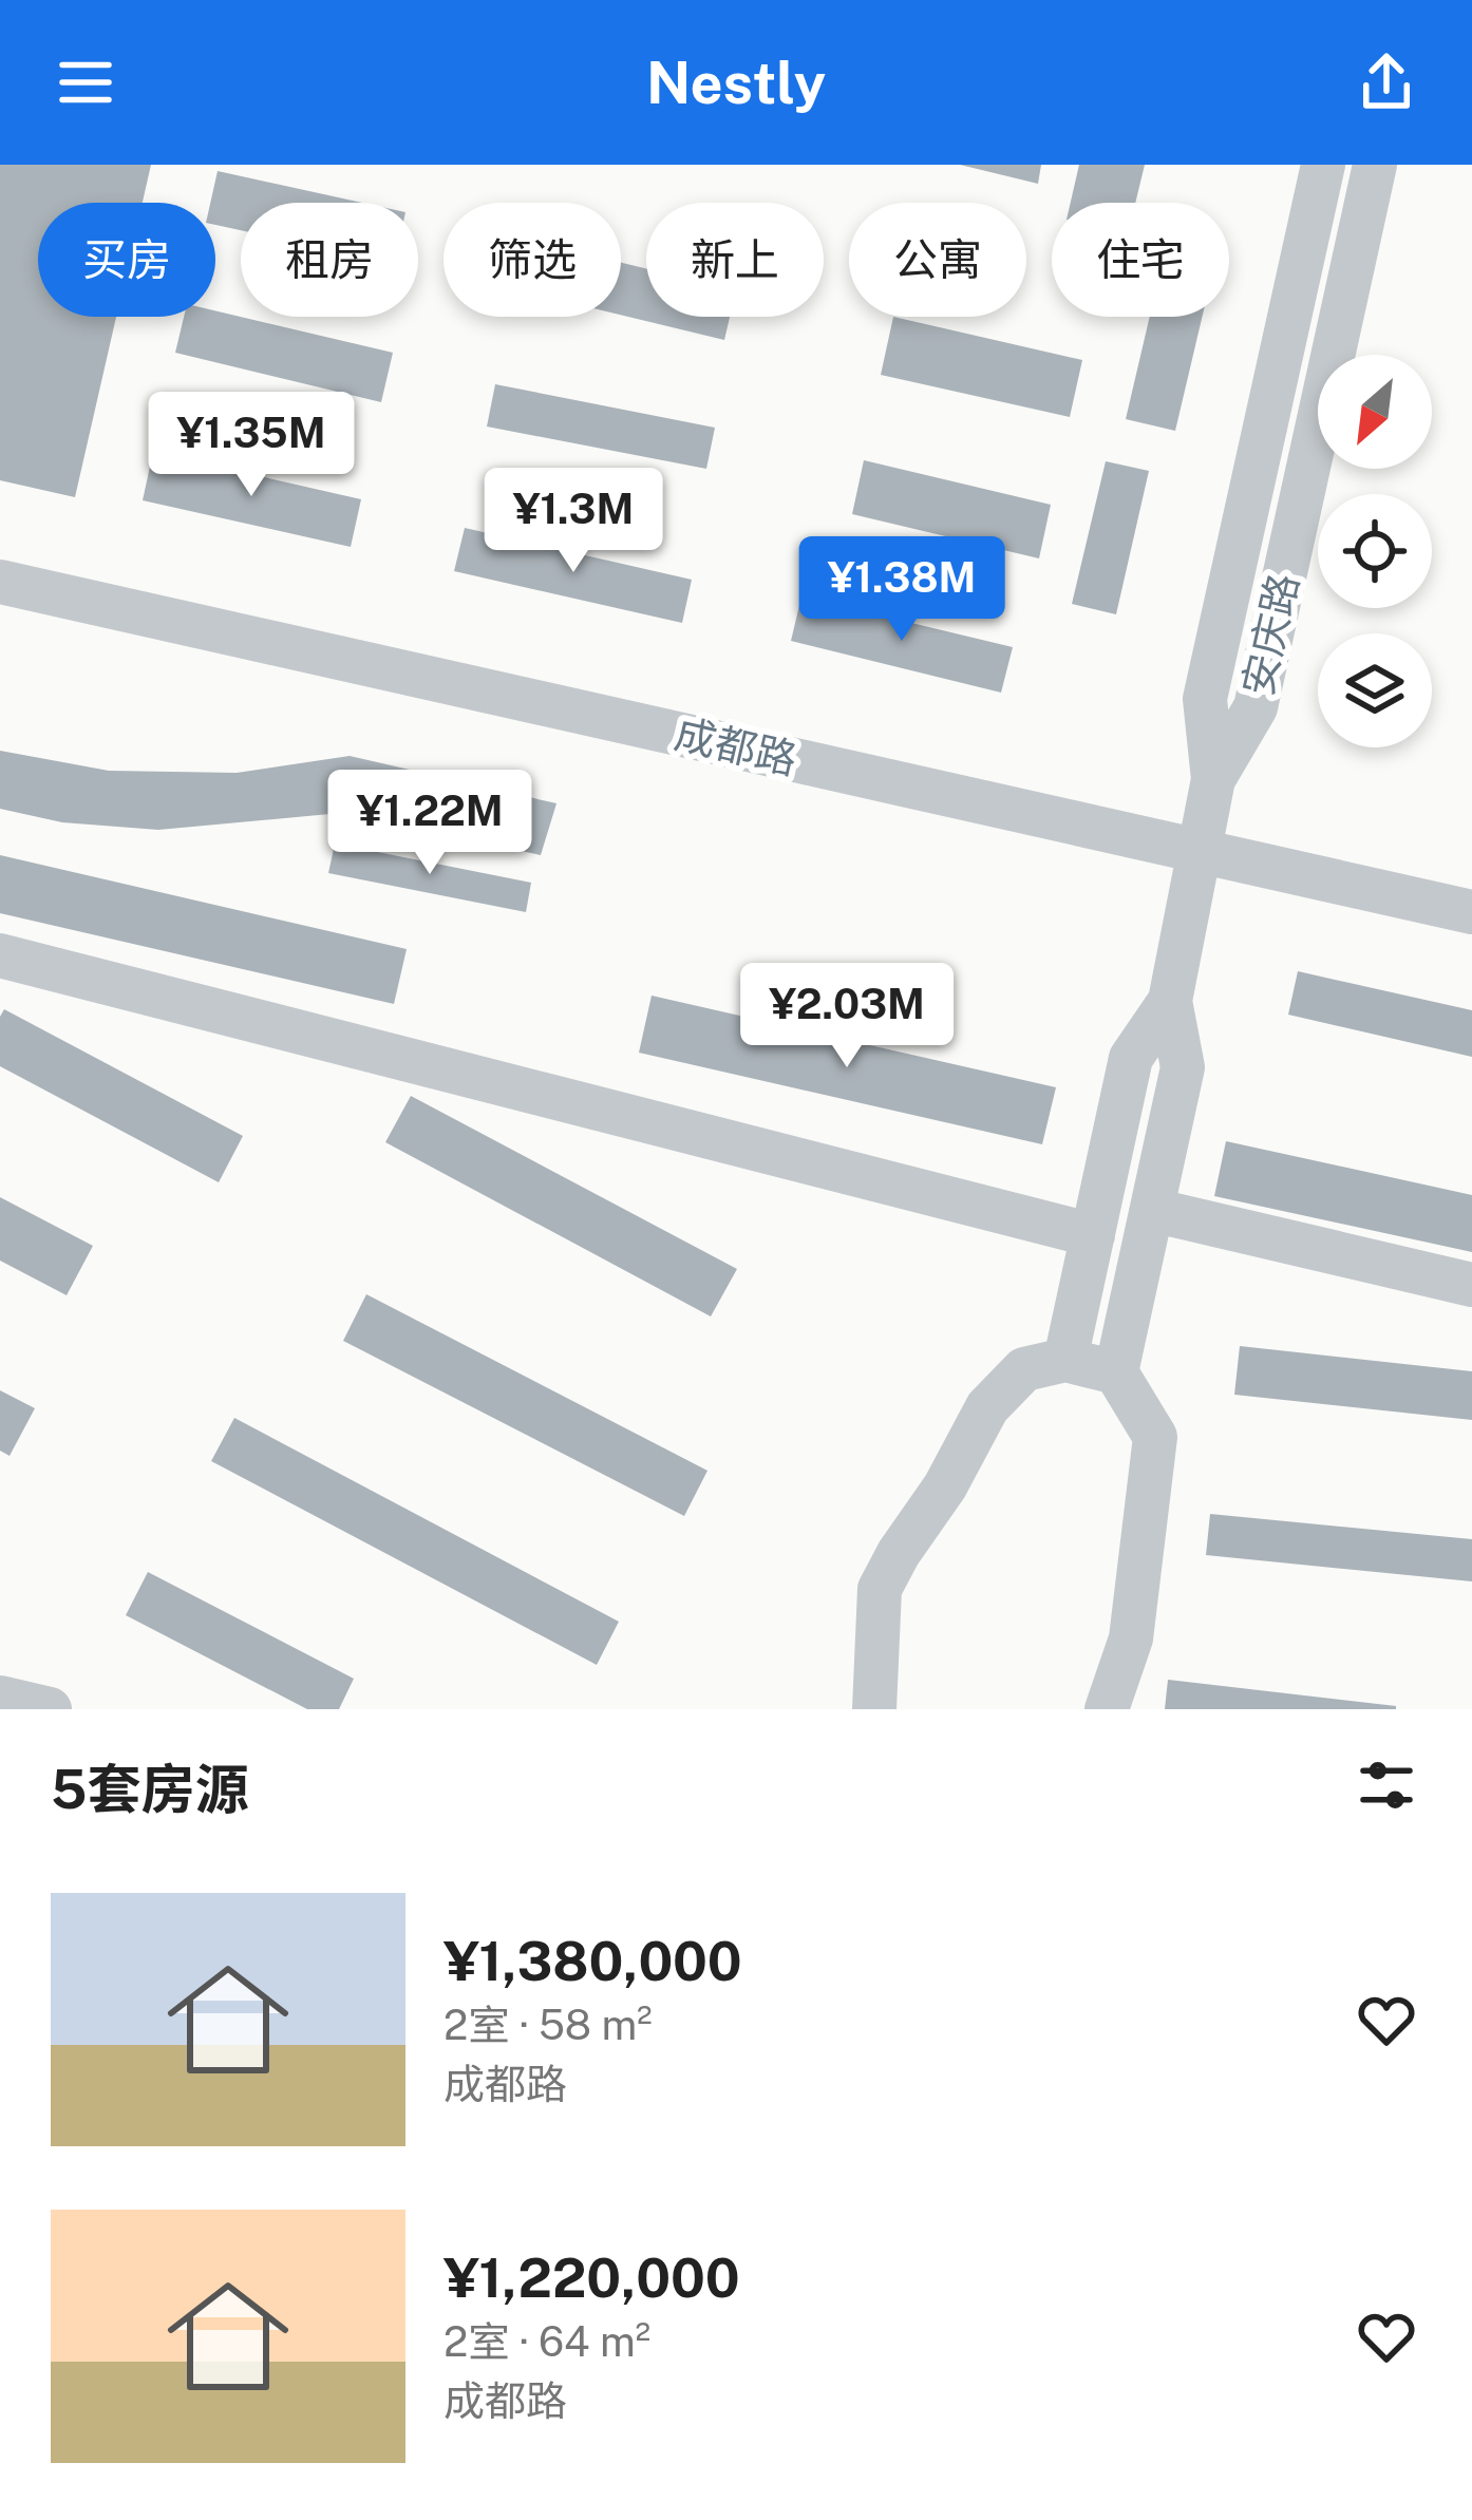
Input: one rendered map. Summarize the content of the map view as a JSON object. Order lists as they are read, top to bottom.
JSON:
{
  "streets": {
    "street": ["安庆路", "成都路"]
  },
  "north": "bottom left",
  "page": {
    "header": "Nestly",
    "chip": [
      "买房",
      "租房",
      "筛选",
      "新上",
      "公寓",
      "住宅"
    ],
    "price": [
      "¥1.35M",
      "¥1.3M",
      "¥1.38M",
      "¥1.22M",
      "¥2.03M"
    ],
    "heading": "5套房源",
    "list": [
      {
        "name": "¥1,380,000",
        "note": "2室 · 58 m² · 成都路"
      },
      {
        "name": "¥1,220,000",
        "note": "2室 · 64 m² · 成都路"
      }
    ]
  }
}
